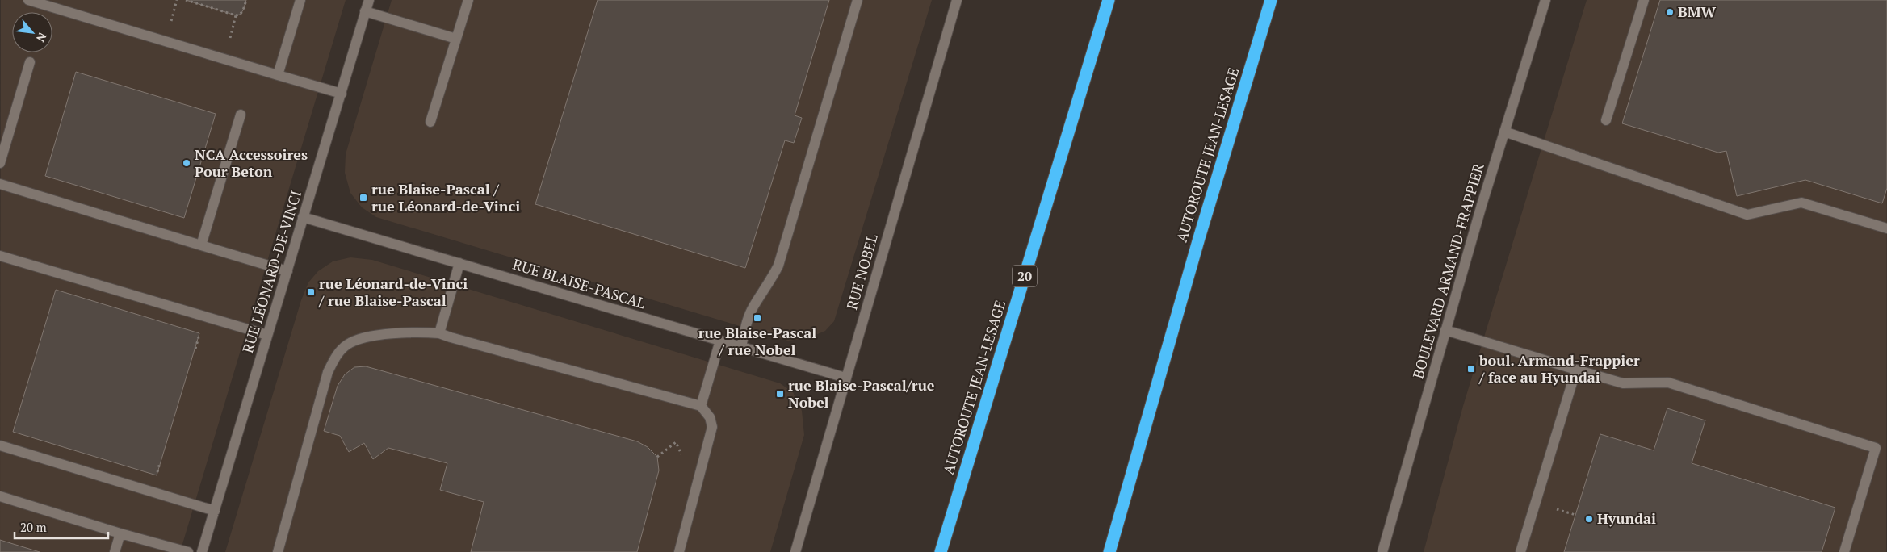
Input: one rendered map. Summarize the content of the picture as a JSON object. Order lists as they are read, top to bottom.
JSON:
{
  "streets": {
    "highway": ["AUTOROUTE JEAN-LESAGE", "20"],
    "street": [
      "BOULEVARD ARMAND-FRAPPIER",
      "RUE LÉONARD-DE-VINCI",
      "RUE NOBEL",
      "RUE BLAISE-PASCAL"
    ]
  },
  "crossings": [
    ["RUE LÉONARD-DE-VINCI", "RUE BLAISE-PASCAL"],
    ["RUE NOBEL", "RUE BLAISE-PASCAL"]
  ],
  "places": {
    "other": ["BMW", "NCA Accessoires Pour Beton", "Hyundai"],
    "transit": [
      "rue Blaise-Pascal / rue Léonard-de-Vinci",
      "rue Léonard-de-Vinci / rue Blaise-Pascal",
      "rue Blaise-Pascal / rue Nobel",
      "boul. Armand-Frappier / face au Hyundai",
      "rue Blaise-Pascal/rue Nobel"
    ]
  },
  "scale_bar": "20 m",
  "north": "bottom right"
}
